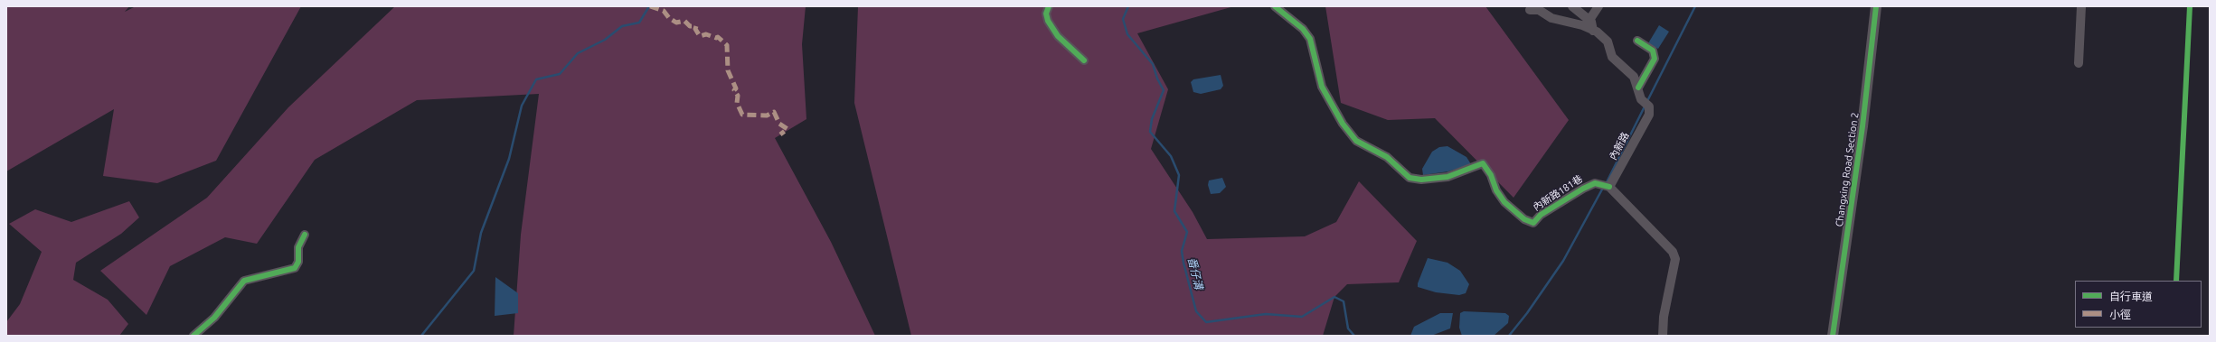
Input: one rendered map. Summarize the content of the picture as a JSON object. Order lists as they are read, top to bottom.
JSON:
{
  "streets": {
    "street": ["內新路", "Changxing Road Section 2", "內新路181巷"]
  },
  "crossings": [
    ["內新路", "內新路181巷"]
  ],
  "water": ["番仔溝"],
  "legend": ["自行車道", "小徑"]
}
